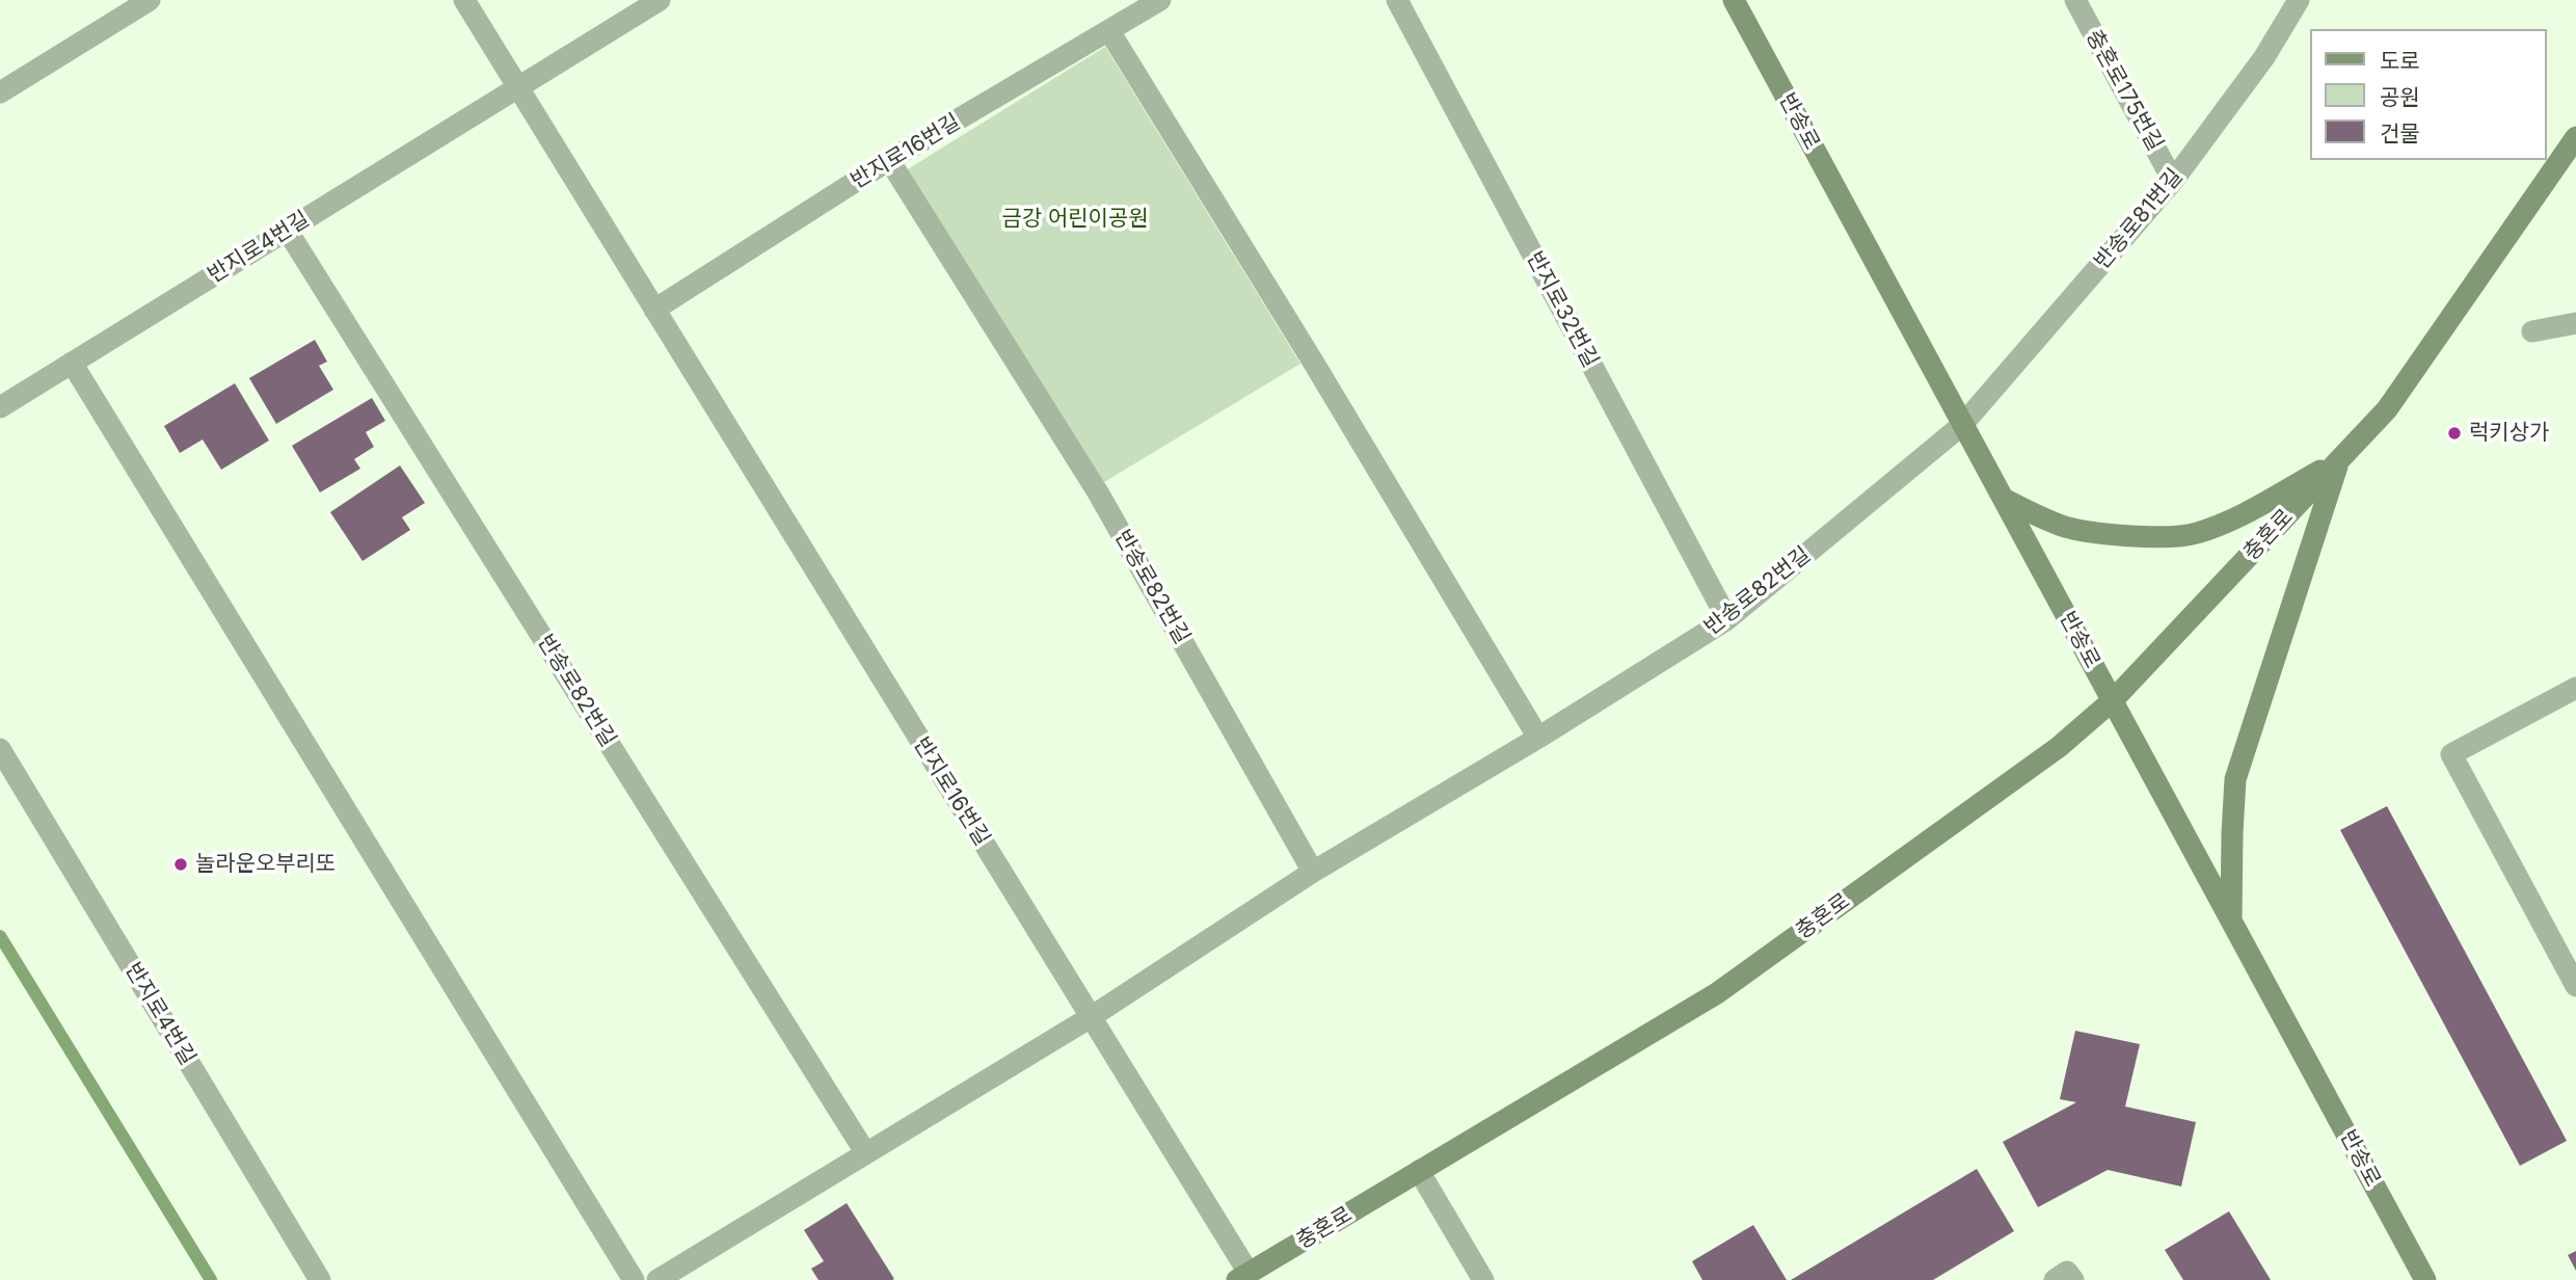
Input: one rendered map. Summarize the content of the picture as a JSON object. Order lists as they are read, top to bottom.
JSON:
{
  "streets": {
    "main road": ["반송로", "충혼로"],
    "street": [
      "충혼로175번길",
      "반지로16번길",
      "반송로81번길",
      "반지로4번길",
      "반지로32번길",
      "반송로82번길"
    ]
  },
  "crossings": [
    ["충혼로175번길", "반송로81번길"],
    ["반송로", "반송로81번길"],
    ["반송로", "충혼로"],
    ["반송로", "반송로82번길"],
    ["반지로16번길", "반지로4번길"],
    ["반지로16번길", "충혼로"],
    ["반지로16번길", "반송로82번길"],
    ["반송로81번길", "반송로82번길"],
    ["반지로4번길", "반송로82번길"],
    ["반지로32번길", "반송로82번길"]
  ],
  "parks": ["금강 어린이공원"],
  "places": ["럭키상가", "놀라운오부리또"],
  "legend": ["도로", "공원", "건물"]
}
